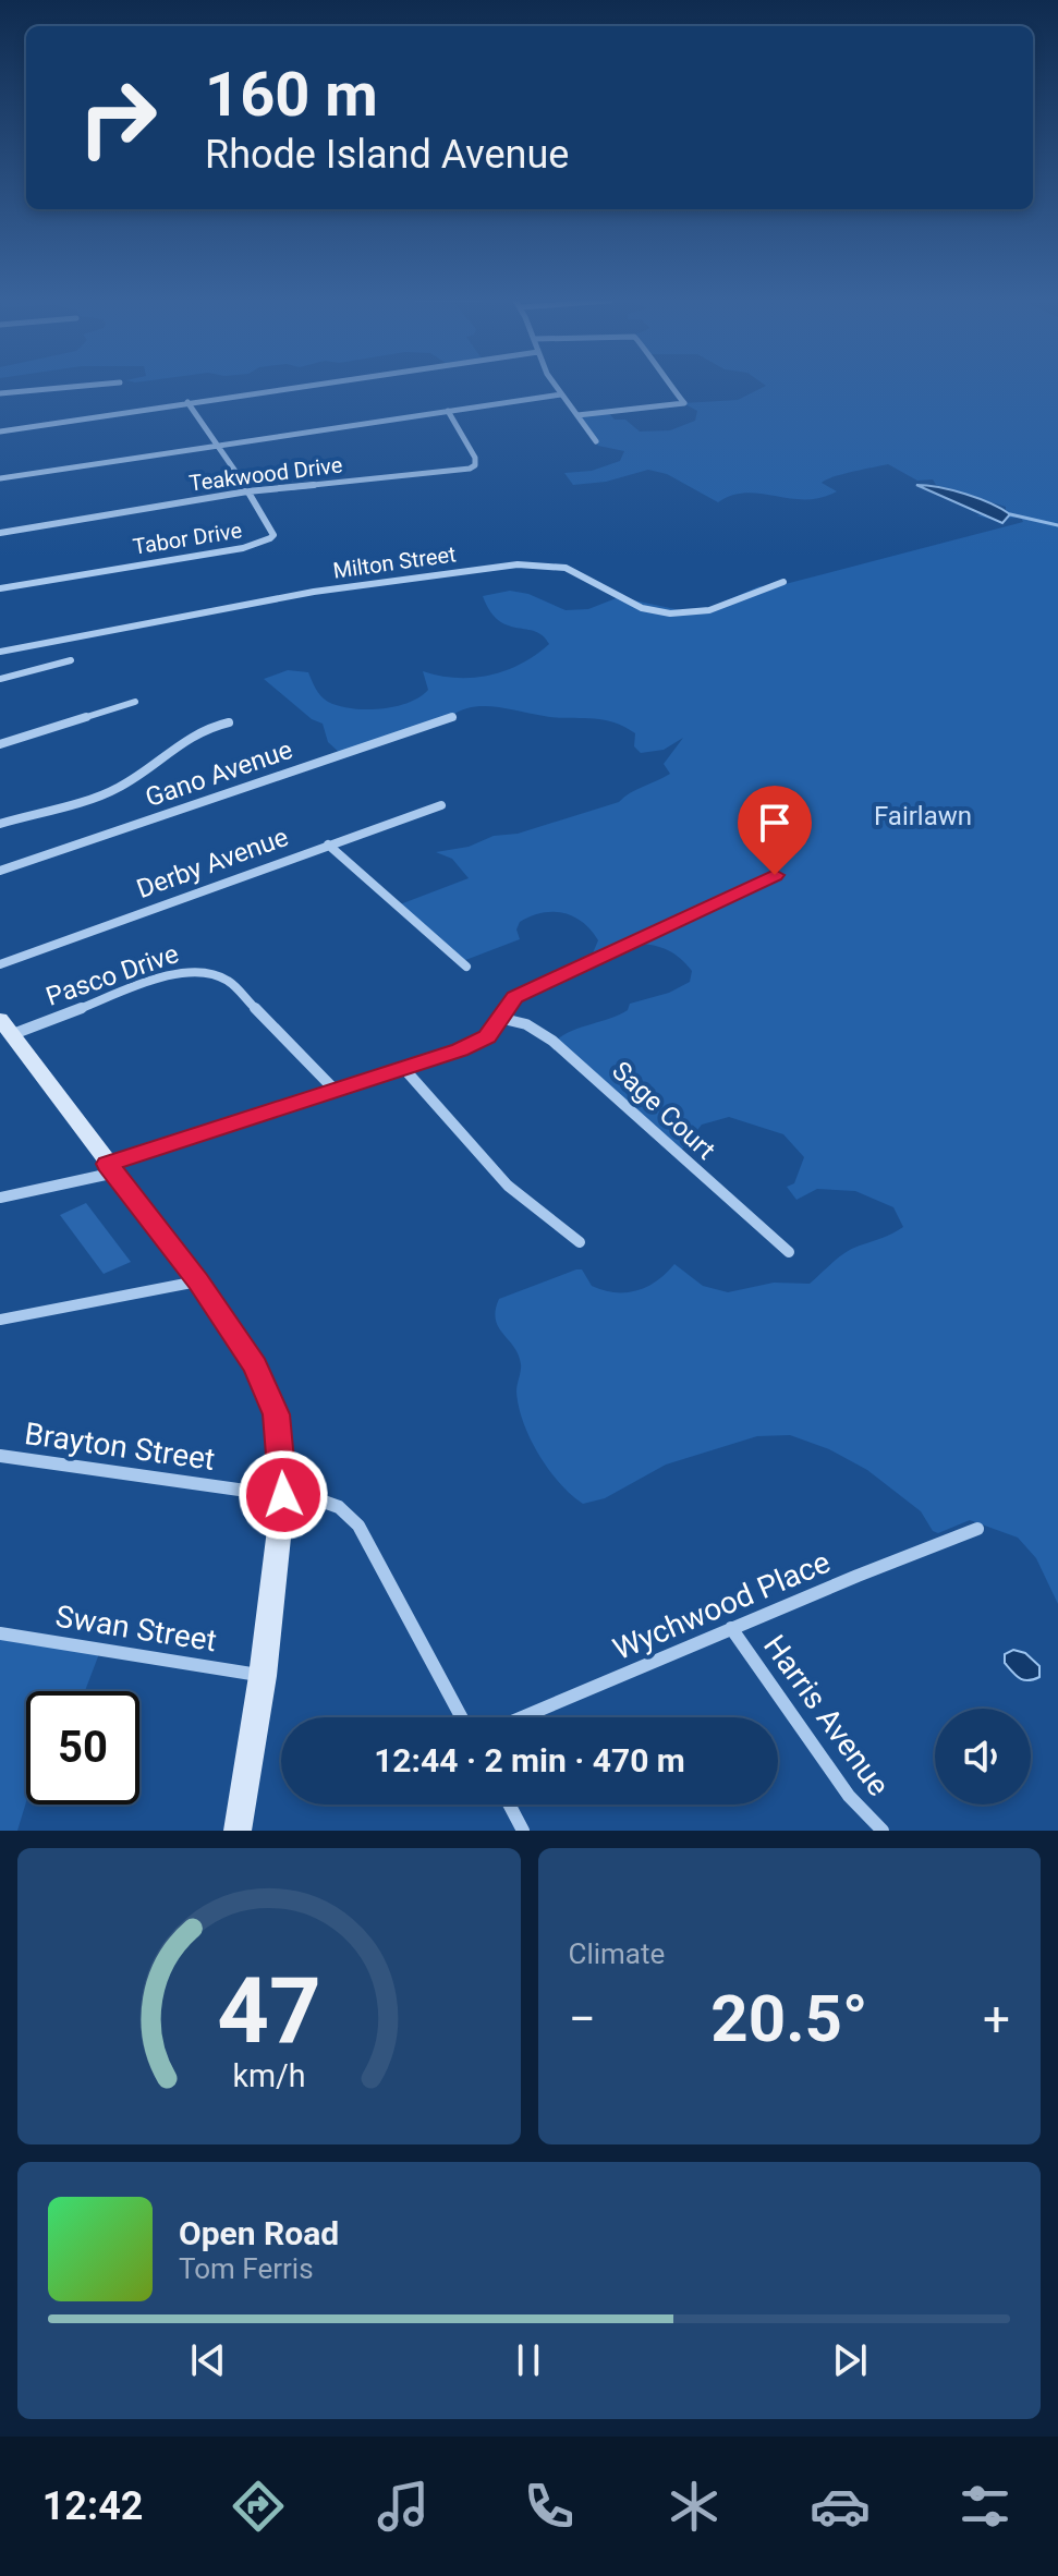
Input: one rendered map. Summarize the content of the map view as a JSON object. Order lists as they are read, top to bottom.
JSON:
{
  "streets": {
    "street": [
      "Teakwood Drive",
      "Tabor Drive",
      "Milton Street",
      "Gano Avenue",
      "Derby Avenue",
      "Pasco Drive",
      "Sage Court",
      "Brayton Street",
      "Wychwood Place",
      "Swan Street",
      "Harris Avenue"
    ]
  },
  "crossings": [
    ["Teakwood Drive", "Tabor Drive"],
    ["Wychwood Place", "Harris Avenue"]
  ],
  "parks": ["Fairlawn"],
  "page": {
    "turn": ["160 m", "Rhode Island Avenue"],
    "limit": "50",
    "trip": "12:44 · 2 min · 470 m",
    "tile": "Climate",
    "heat": ["−", "20.5°", "+"],
    "song": ["Open Road", "Tom Ferris"],
    "tabs": "12:42",
    "gauge": ["47", "km/h"]
  }
}
